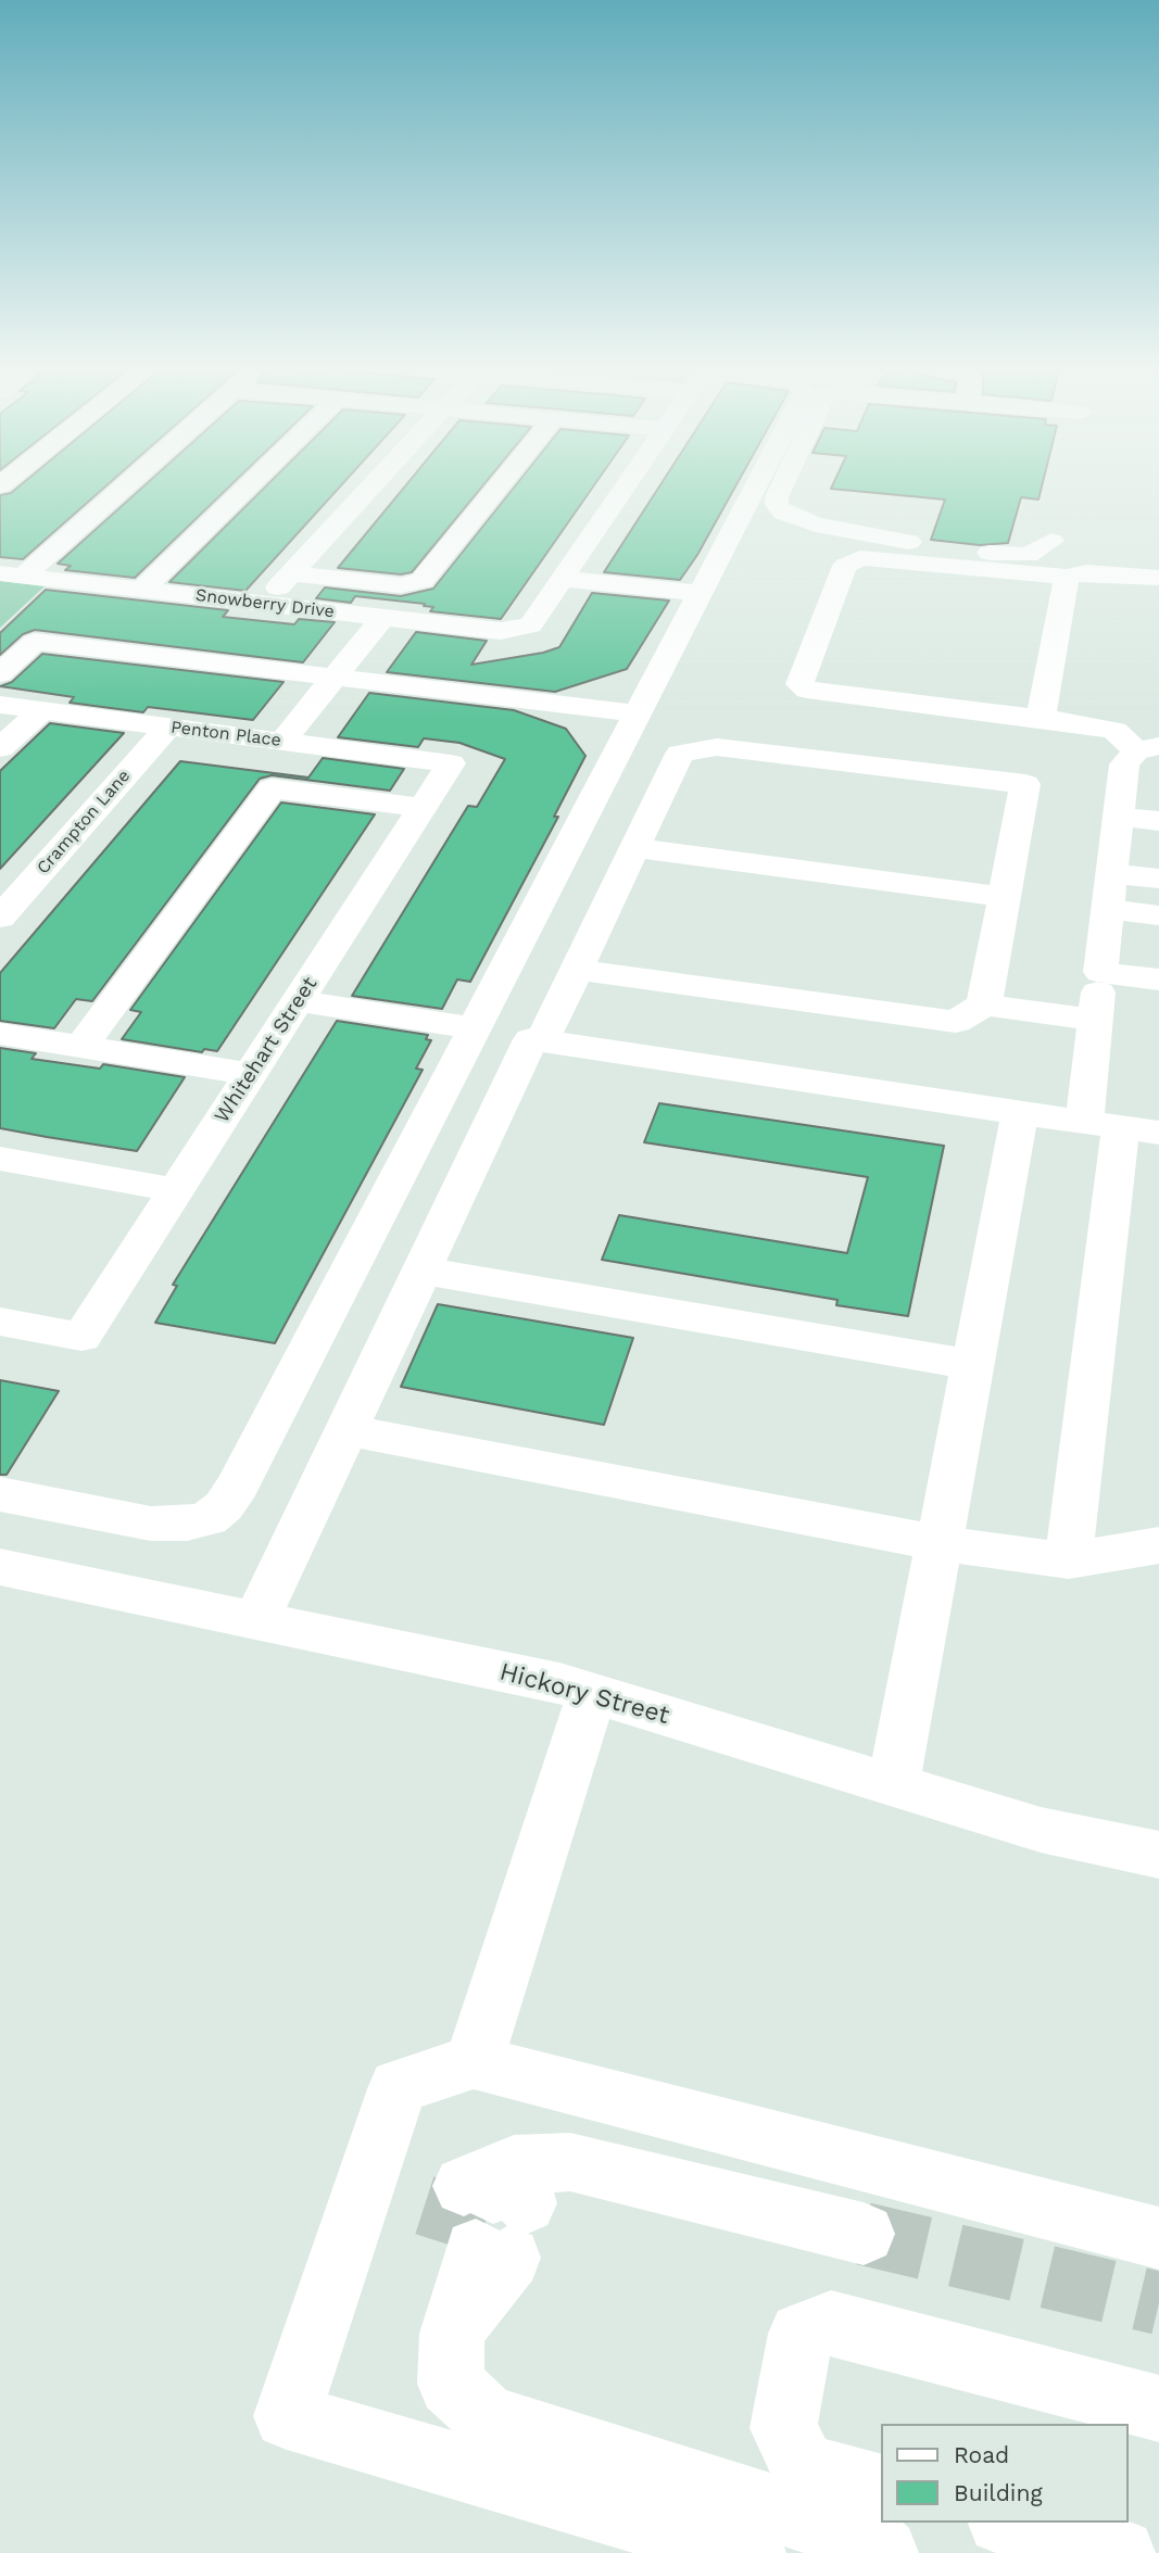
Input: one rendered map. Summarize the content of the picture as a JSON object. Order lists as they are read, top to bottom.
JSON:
{
  "streets": {
    "street": [
      "Snowberry Drive",
      "Penton Place",
      "Crampton Lane",
      "Whitehart Street",
      "Hickory Street"
    ]
  },
  "crossings": [
    ["Penton Place", "Crampton Lane"],
    ["Penton Place", "Whitehart Street"]
  ],
  "legend": ["Road", "Building"]
}
